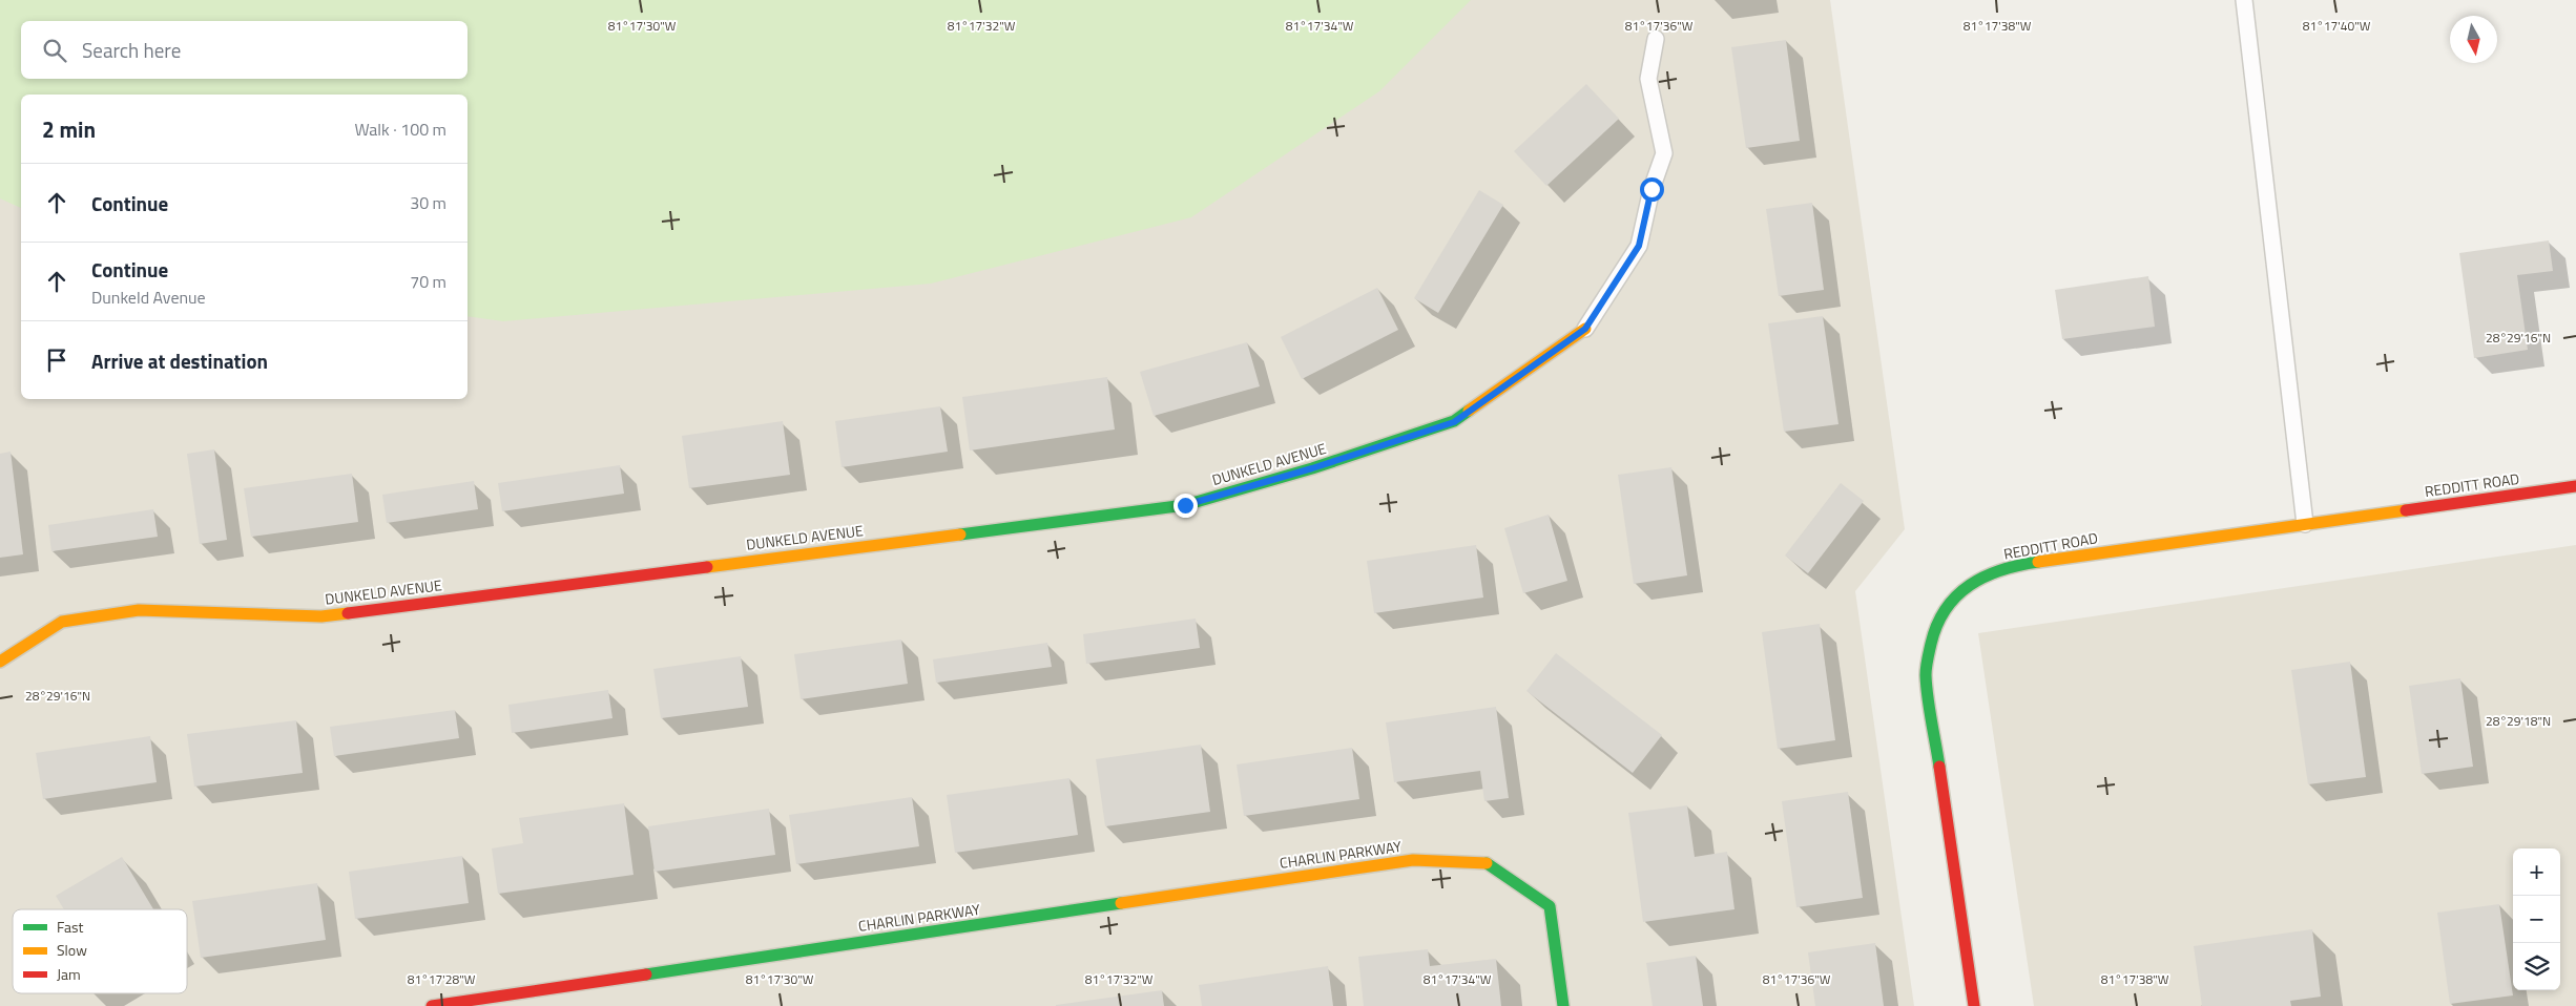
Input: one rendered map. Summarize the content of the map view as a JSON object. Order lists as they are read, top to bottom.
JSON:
{
  "streets": {
    "street": ["DUNKELD AVENUE", "REDDITT ROAD", "CHARLIN PARKWAY"]
  },
  "legend": ["Fast", "Slow", "Jam"],
  "north": "bottom",
  "page": {
    "search": "Search here",
    "heading": ["2 min", "Walk · 100 m"],
    "list": [
      ["Continue", "30 m"],
      ["Continue", "Dunkeld Avenue", "70 m"],
      "Arrive at destination"
    ],
    "map_buttons": ["+", "−"]
  },
  "coordinates": [
    "81°17'30\"W",
    "81°17'32\"W",
    "81°17'34\"W",
    "81°17'36\"W",
    "81°17'38\"W",
    "81°17'40\"W",
    "28°29'16\"N",
    "28°29'18\"N",
    "81°17'28\"W"
  ]
}
